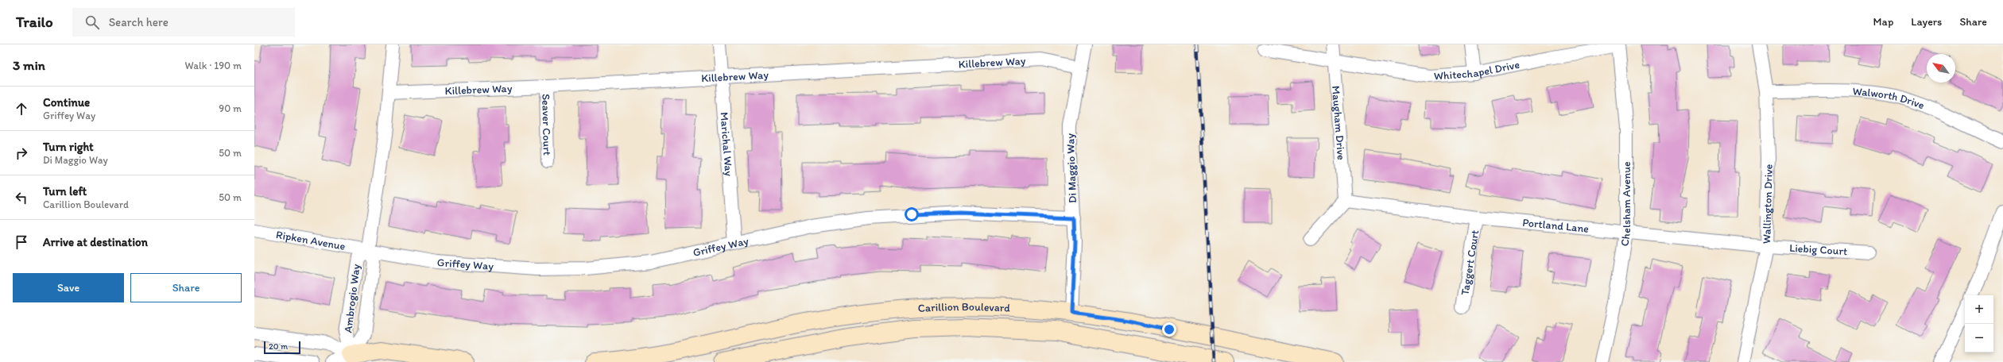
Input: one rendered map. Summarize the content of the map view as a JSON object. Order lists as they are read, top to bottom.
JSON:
{
  "streets": {
    "street": [
      "Killebrew Way",
      "Whitechapel Drive",
      "Walworth Drive",
      "Maugham Drive",
      "Seaver Court",
      "Marichal Way",
      "Di Maggio Way",
      "Chelsham Avenue",
      "Wallington Drive",
      "Portland Lane",
      "Ripken Avenue",
      "Griffey Way",
      "Liebig Court",
      "Taggert Court",
      "Ambrogio Way",
      "Carillion Boulevard"
    ]
  },
  "crossings": [
    ["Killebrew Way", "Seaver Court"],
    ["Killebrew Way", "Marichal Way"],
    ["Killebrew Way", "Di Maggio Way"],
    ["Killebrew Way", "Ambrogio Way"],
    ["Whitechapel Drive", "Maugham Drive"],
    ["Whitechapel Drive", "Chelsham Avenue"],
    ["Walworth Drive", "Wallington Drive"],
    ["Maugham Drive", "Portland Lane"],
    ["Marichal Way", "Griffey Way"],
    ["Di Maggio Way", "Griffey Way"],
    ["Di Maggio Way", "Carillion Boulevard"],
    ["Chelsham Avenue", "Portland Lane"],
    ["Wallington Drive", "Portland Lane"],
    ["Wallington Drive", "Liebig Court"],
    ["Portland Lane", "Liebig Court"],
    ["Portland Lane", "Taggert Court"],
    ["Ripken Avenue", "Griffey Way"],
    ["Ripken Avenue", "Ambrogio Way"],
    ["Griffey Way", "Ambrogio Way"]
  ],
  "scale_bar": "20 m",
  "north": "top left",
  "page": {
    "header": "Trailo",
    "search": "Search here",
    "nav": ["Map", "Layers", "Share"],
    "heading": ["3 min", "Walk · 190 m"],
    "list": [
      ["Continue", "Griffey Way", "90 m"],
      ["Turn right", "Di Maggio Way", "50 m"],
      ["Turn left", "Carillion Boulevard", "50 m"],
      "Arrive at destination"
    ],
    "buttons": ["Save", "Share"],
    "map_buttons": ["+", "−"],
    "scale": "20 m"
  }
}
